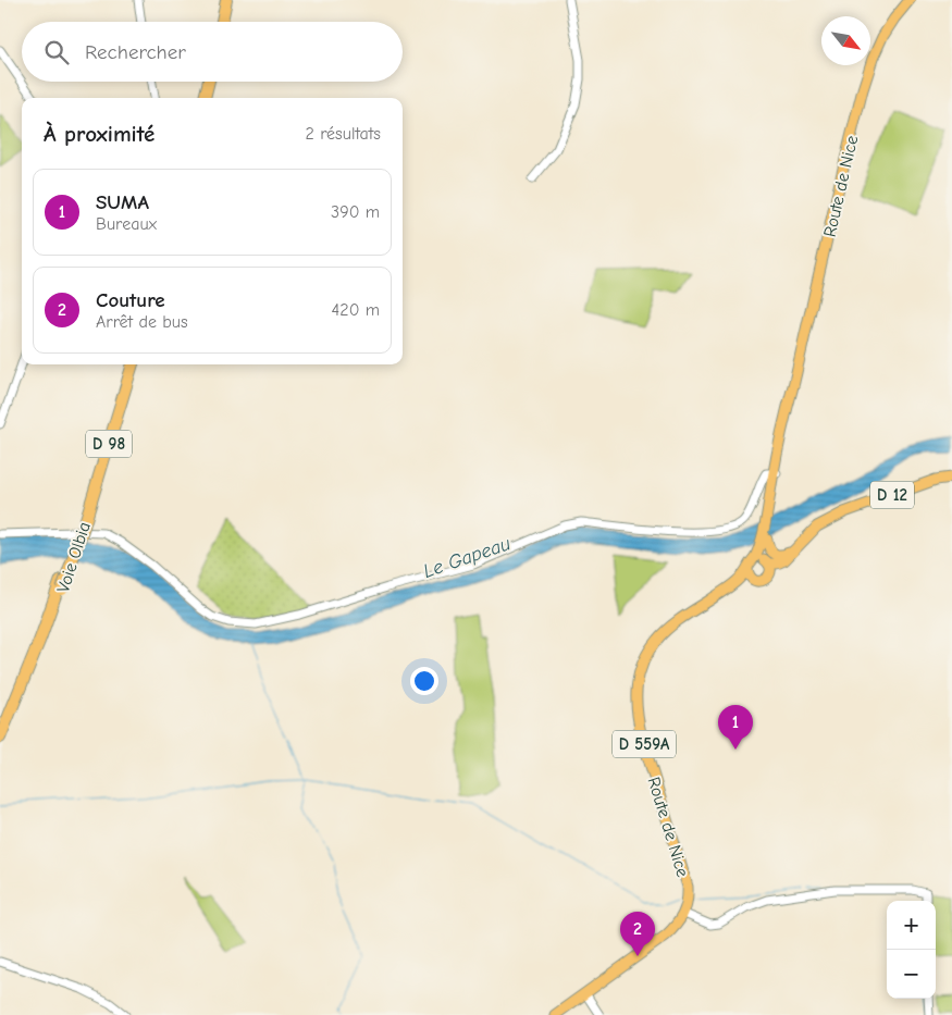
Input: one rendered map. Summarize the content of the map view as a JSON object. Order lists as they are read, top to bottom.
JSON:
{
  "streets": {
    "highway": ["D 98", "Voie Olbia"],
    "main road": ["Route de Nice", "D 12", "D 559A"]
  },
  "crossings": [
    ["Route de Nice", "D 559A"]
  ],
  "water": ["Le Gapeau"],
  "north": "bottom right",
  "page": {
    "search": "Rechercher",
    "heading": ["À proximité", "2 résultats"],
    "list": [
      {
        "mark": "1",
        "name": "SUMA",
        "note": "Bureaux",
        "value": "390 m"
      },
      {
        "mark": "2",
        "name": "Couture",
        "note": "Arrêt de bus",
        "value": "420 m"
      }
    ],
    "pins": ["1", "2"],
    "map_buttons": ["+", "−"]
  }
}
